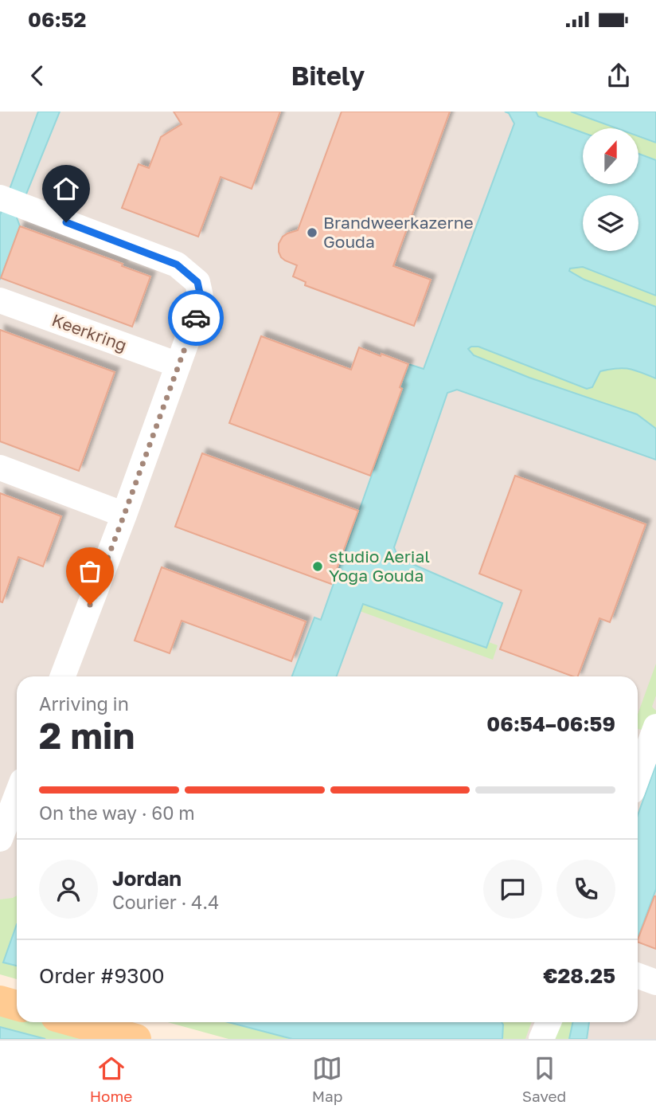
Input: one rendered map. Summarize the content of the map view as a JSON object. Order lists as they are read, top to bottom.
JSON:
{
  "streets": {
    "street": ["Keerkring"]
  },
  "places": ["Brandweerkazerne Gouda", "studio Aerial Yoga Gouda"],
  "north": "top",
  "page": {
    "status": "06:52",
    "header": "Bitely",
    "heading": ["2 min", "Arriving in", "06:54–06:59"],
    "panel": [
      "Jordan",
      "Courier · 4.4",
      "Order #9300",
      "€28.25"
    ],
    "bar": "On the way · 60 m",
    "tabs": ["Home", "Map", "Saved"]
  }
}
